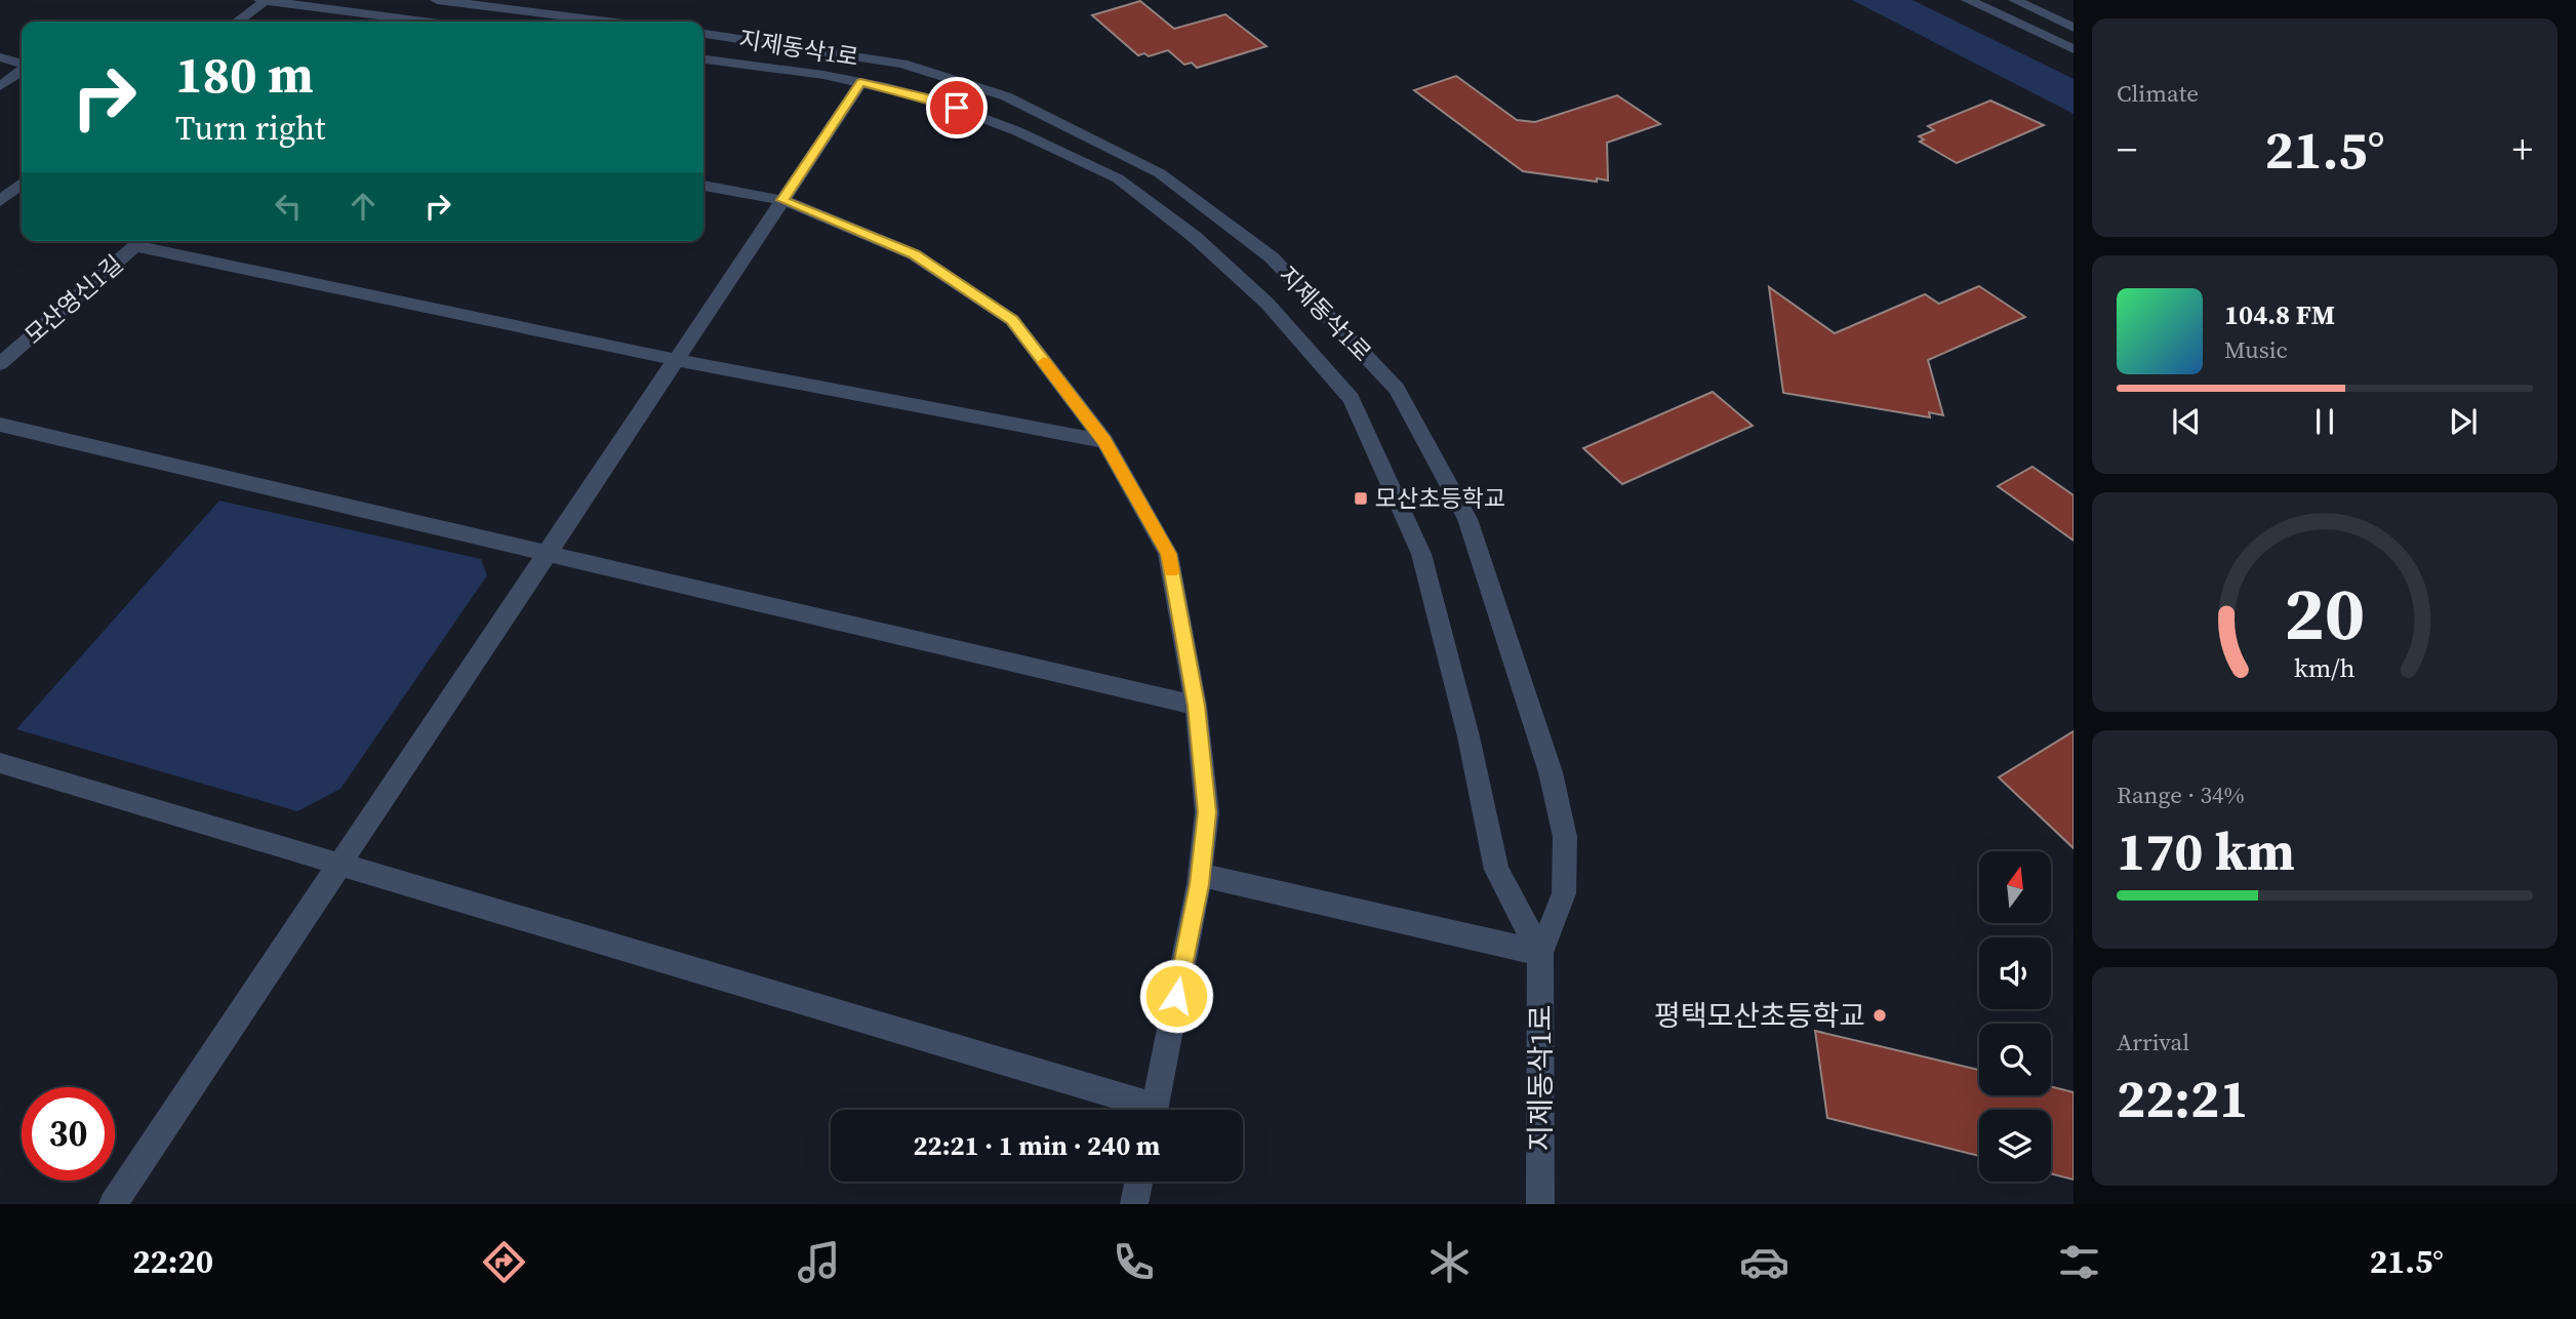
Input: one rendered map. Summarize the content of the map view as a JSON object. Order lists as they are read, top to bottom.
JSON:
{
  "streets": {
    "street": ["지제동삭1로", "모산영신1길"]
  },
  "places": {
    "transit": ["모산초등학교"],
    "other": ["평택모산초등학교"]
  },
  "north": "top",
  "page": {
    "tile": [
      "Climate",
      ["Range · 34%", "170 km"],
      ["Arrival", "22:21"]
    ],
    "turn": ["180 m", "Turn right"],
    "heat": ["−", "21.5°", "+"],
    "song": ["104.8 FM", "Music"],
    "limit": "30",
    "trip": "22:21 · 1 min · 240 m",
    "tabs": ["22:20", "21.5°"],
    "gauge": ["20", "km/h"]
  }
}
